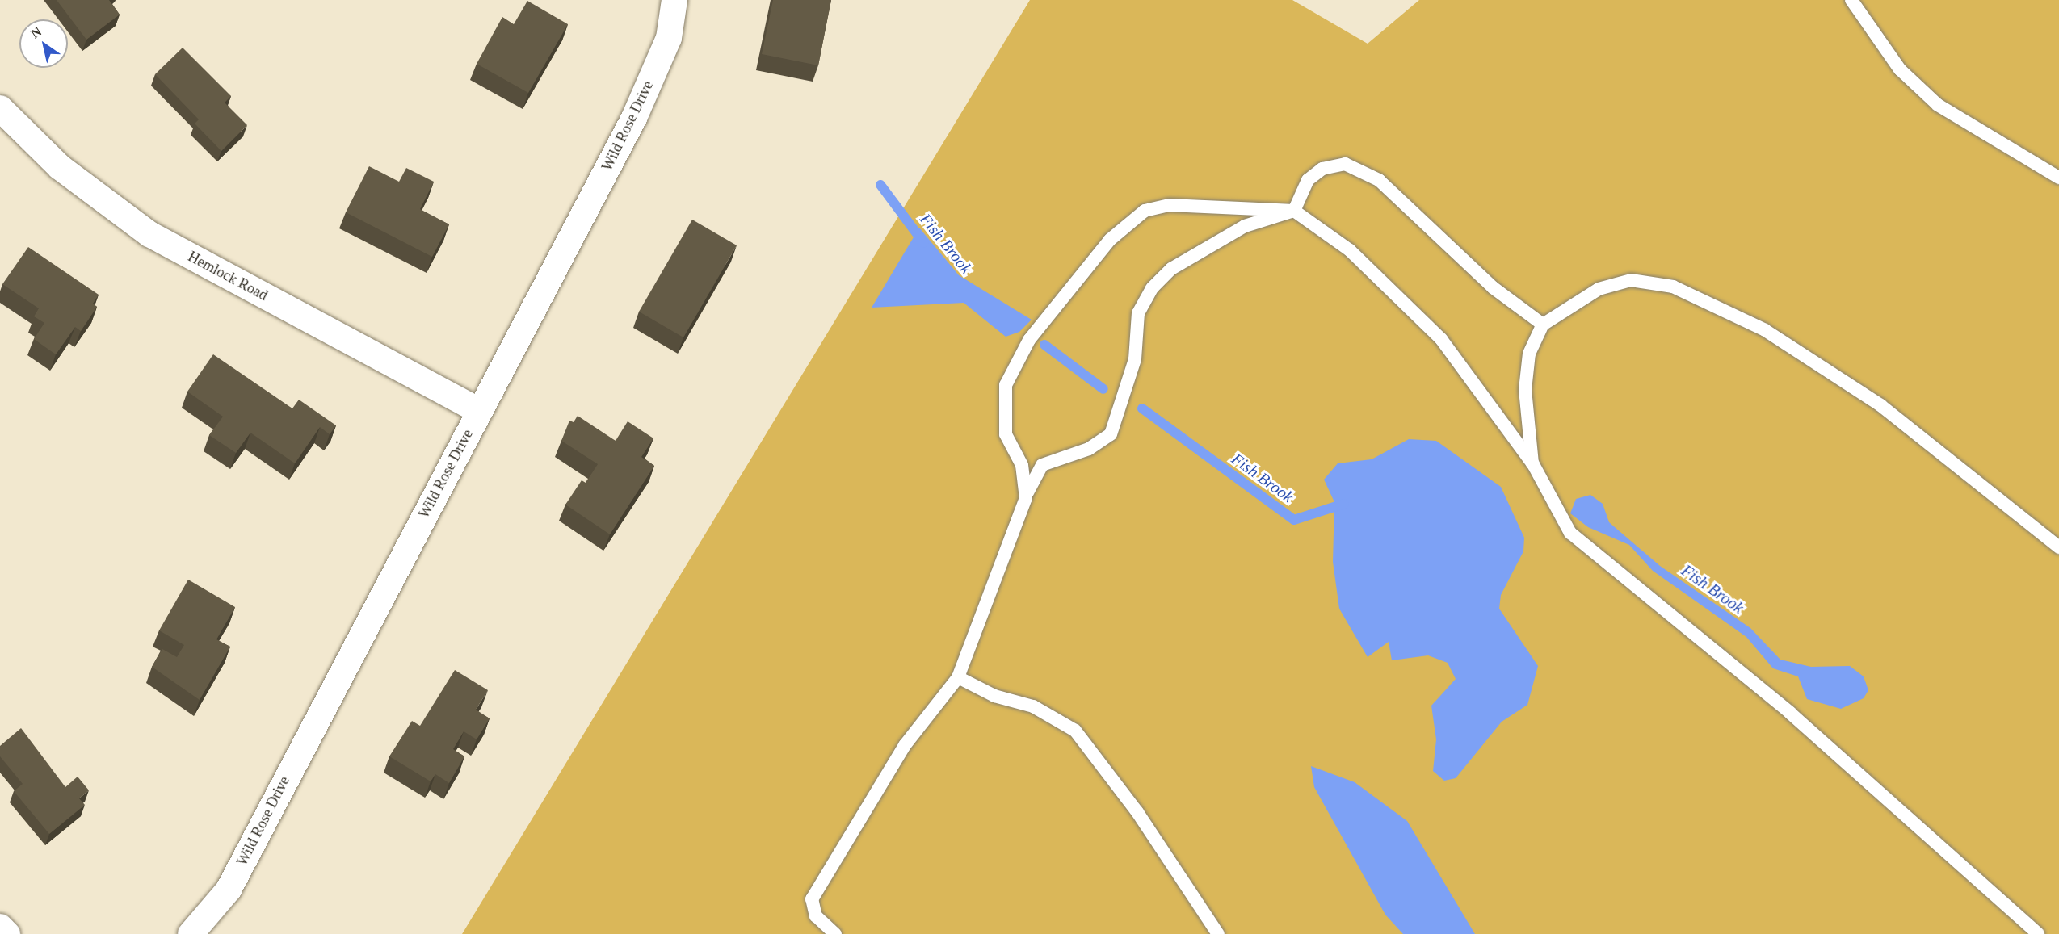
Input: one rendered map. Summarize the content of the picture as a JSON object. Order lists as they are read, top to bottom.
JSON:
{
  "streets": {
    "street": ["Wild Rose Drive", "Hemlock Road"]
  },
  "crossings": [
    ["Wild Rose Drive", "Hemlock Road"]
  ],
  "water": ["Fish Brook"],
  "north": "top left"
}
